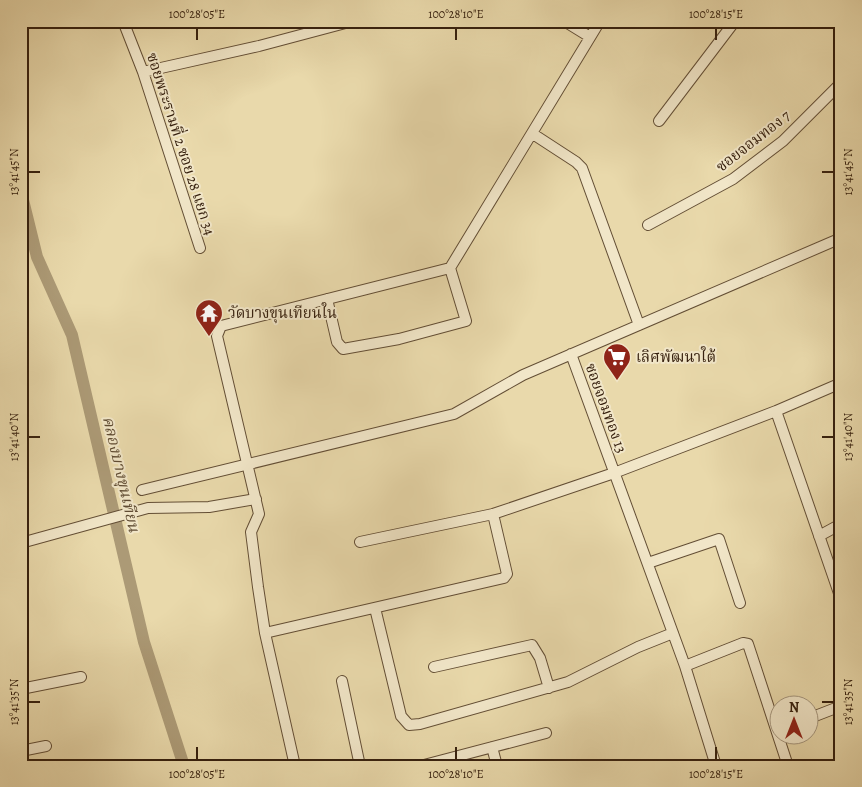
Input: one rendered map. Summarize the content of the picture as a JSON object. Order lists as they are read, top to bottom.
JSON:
{
  "streets": {
    "street": ["ซอยจอมทอง 7", "ซอยพระรามที่ 2 ซอย 28 แยก 34", "ซอยจอมทอง 13"]
  },
  "water": ["คลองบางขุนเทียน"],
  "places": {
    "temple": ["วัดบางขุนเทียนใน"],
    "supermarket": ["เลิศพัฒนาใต้"]
  },
  "north": "top",
  "coordinates": [
    "100°28'05\"E",
    "100°28'10\"E",
    "100°28'15\"E",
    "13°41'45\"N",
    "13°41'40\"N",
    "13°41'35\"N"
  ]
}
